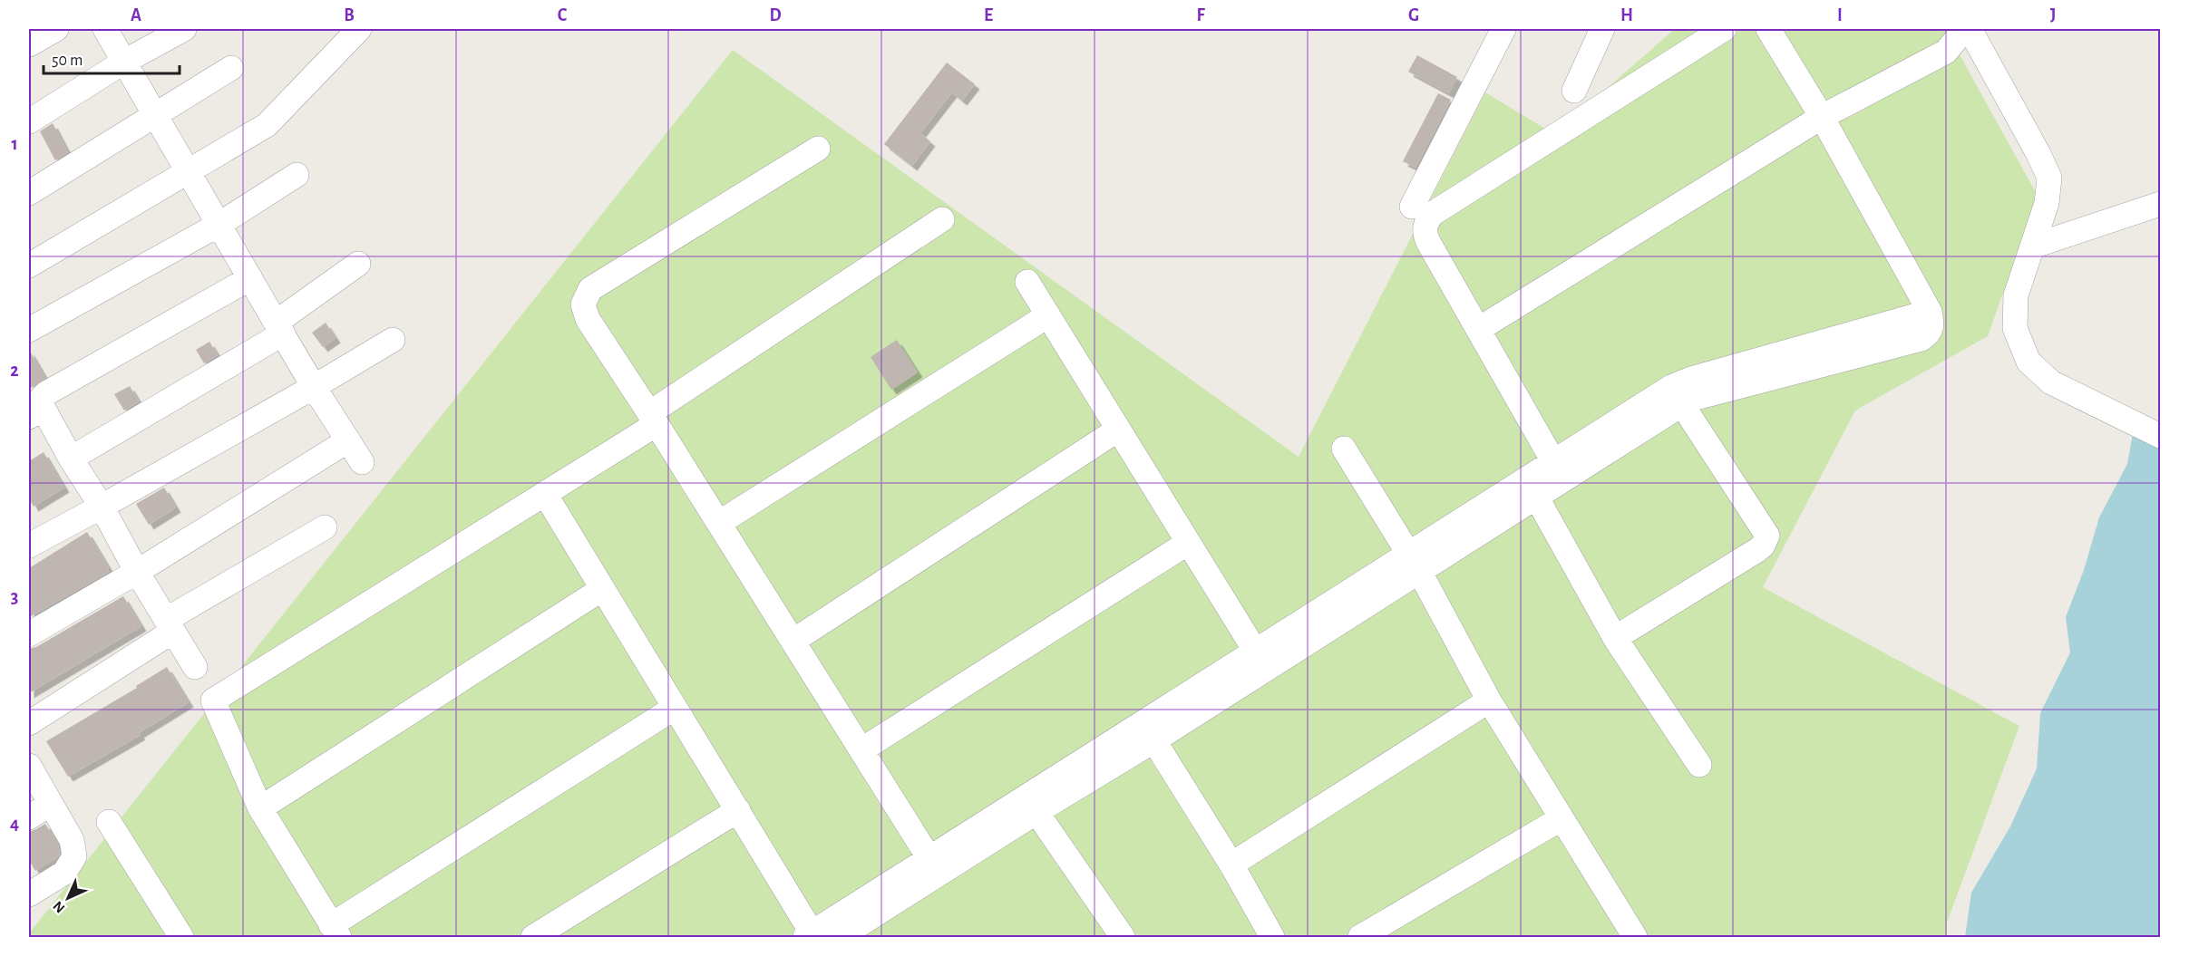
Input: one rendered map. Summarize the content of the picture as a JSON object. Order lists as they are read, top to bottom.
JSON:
{
  "scale_bar": "50 m",
  "north": "bottom left",
  "grid": {
    "columns": [
      "A",
      "B",
      "C",
      "D",
      "E",
      "F",
      "G",
      "H",
      "I",
      "J"
    ],
    "rows": [
      "1",
      "2",
      "3",
      "4"
    ]
  }
}
